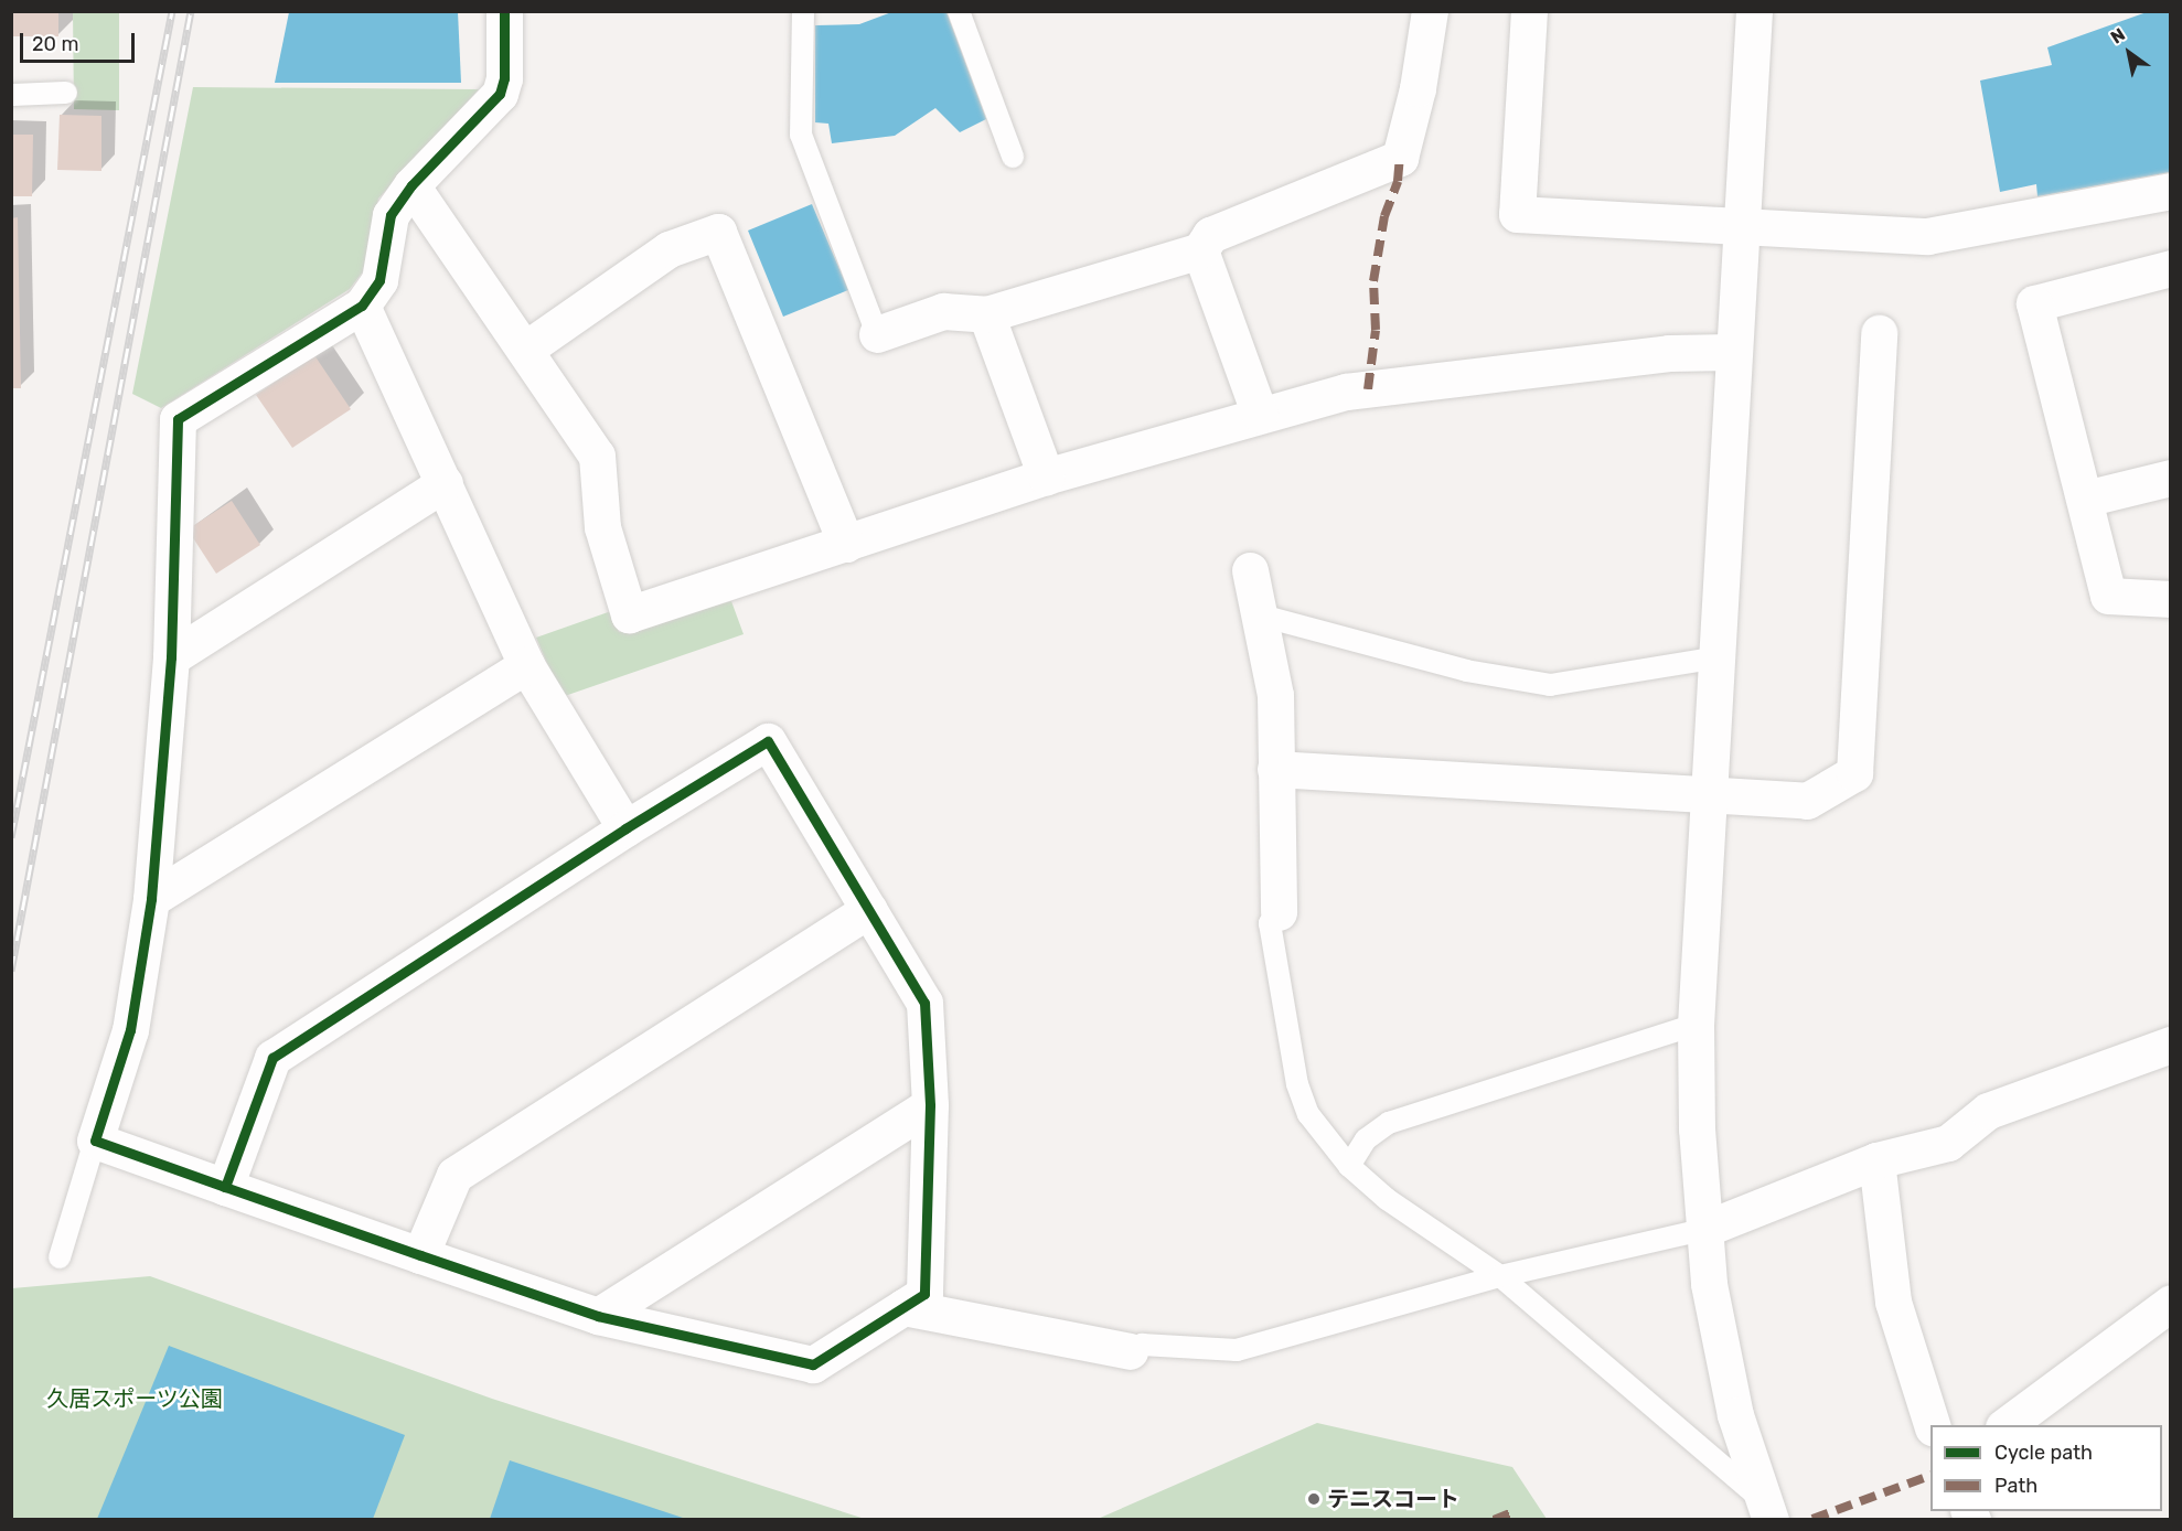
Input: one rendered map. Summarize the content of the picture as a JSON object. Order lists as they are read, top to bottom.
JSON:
{
  "parks": ["久居スポーツ公園"],
  "places": ["テニスコート"],
  "legend": ["Cycle path", "Path"],
  "scale_bar": "20 m",
  "north": "top left"
}
